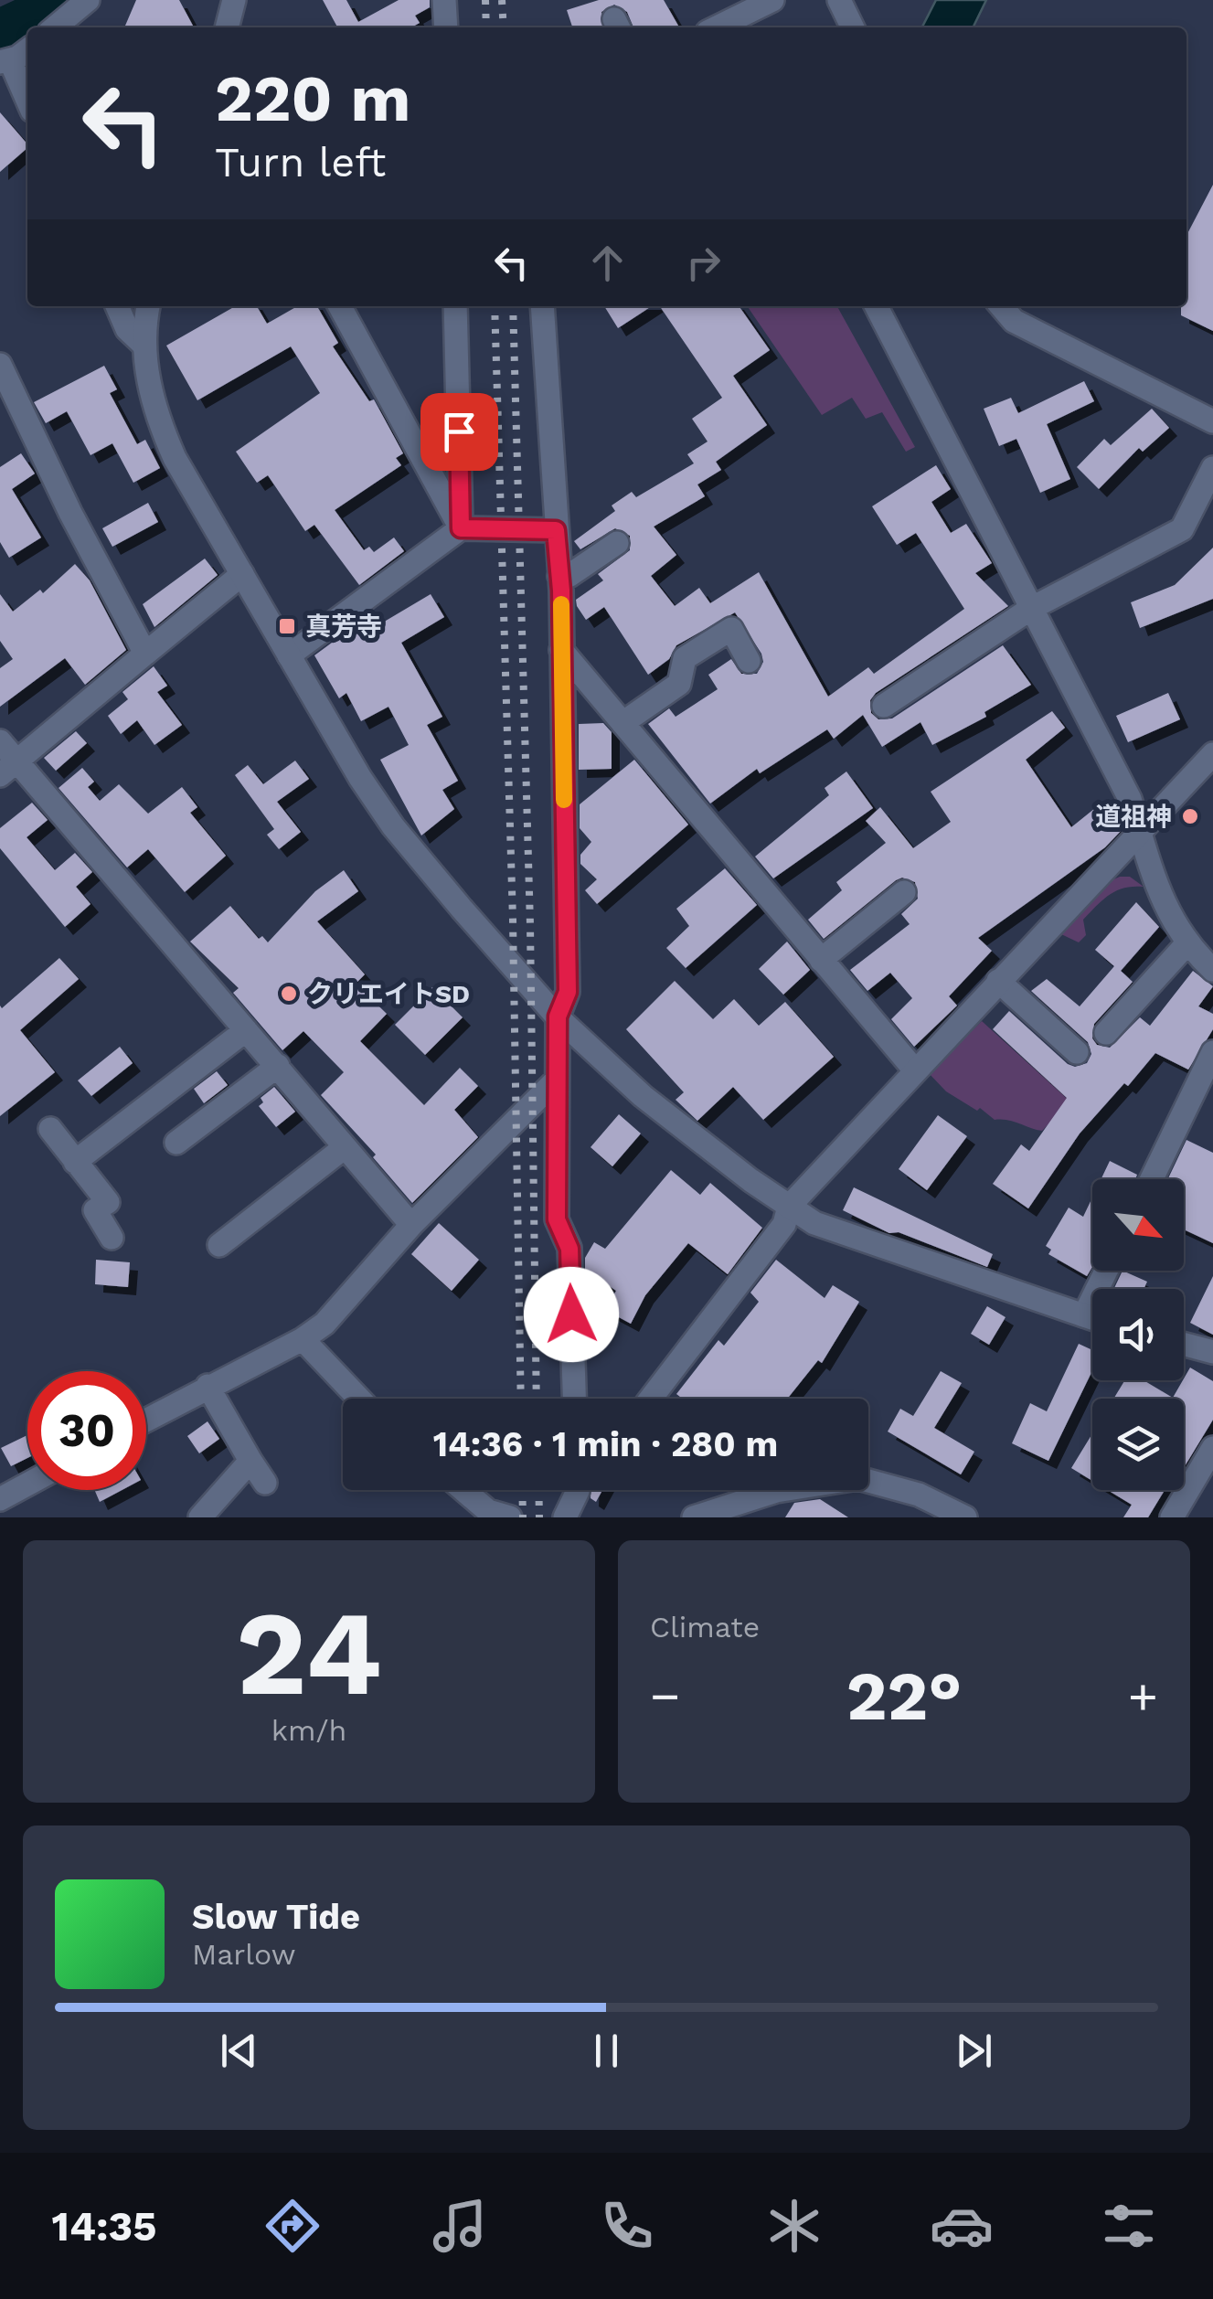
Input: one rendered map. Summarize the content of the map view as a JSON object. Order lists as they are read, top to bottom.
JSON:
{
  "places": {
    "transit": ["真芳寺"],
    "other": ["道祖神", "クリエイトSD"]
  },
  "north": "bottom right",
  "page": {
    "turn": ["220 m", "Turn left"],
    "limit": "30",
    "trip": "14:36 · 1 min · 280 m",
    "tile": [
      ["24", "km/h"],
      "Climate"
    ],
    "heat": ["−", "22°", "+"],
    "song": ["Slow Tide", "Marlow"],
    "tabs": "14:35"
  }
}
